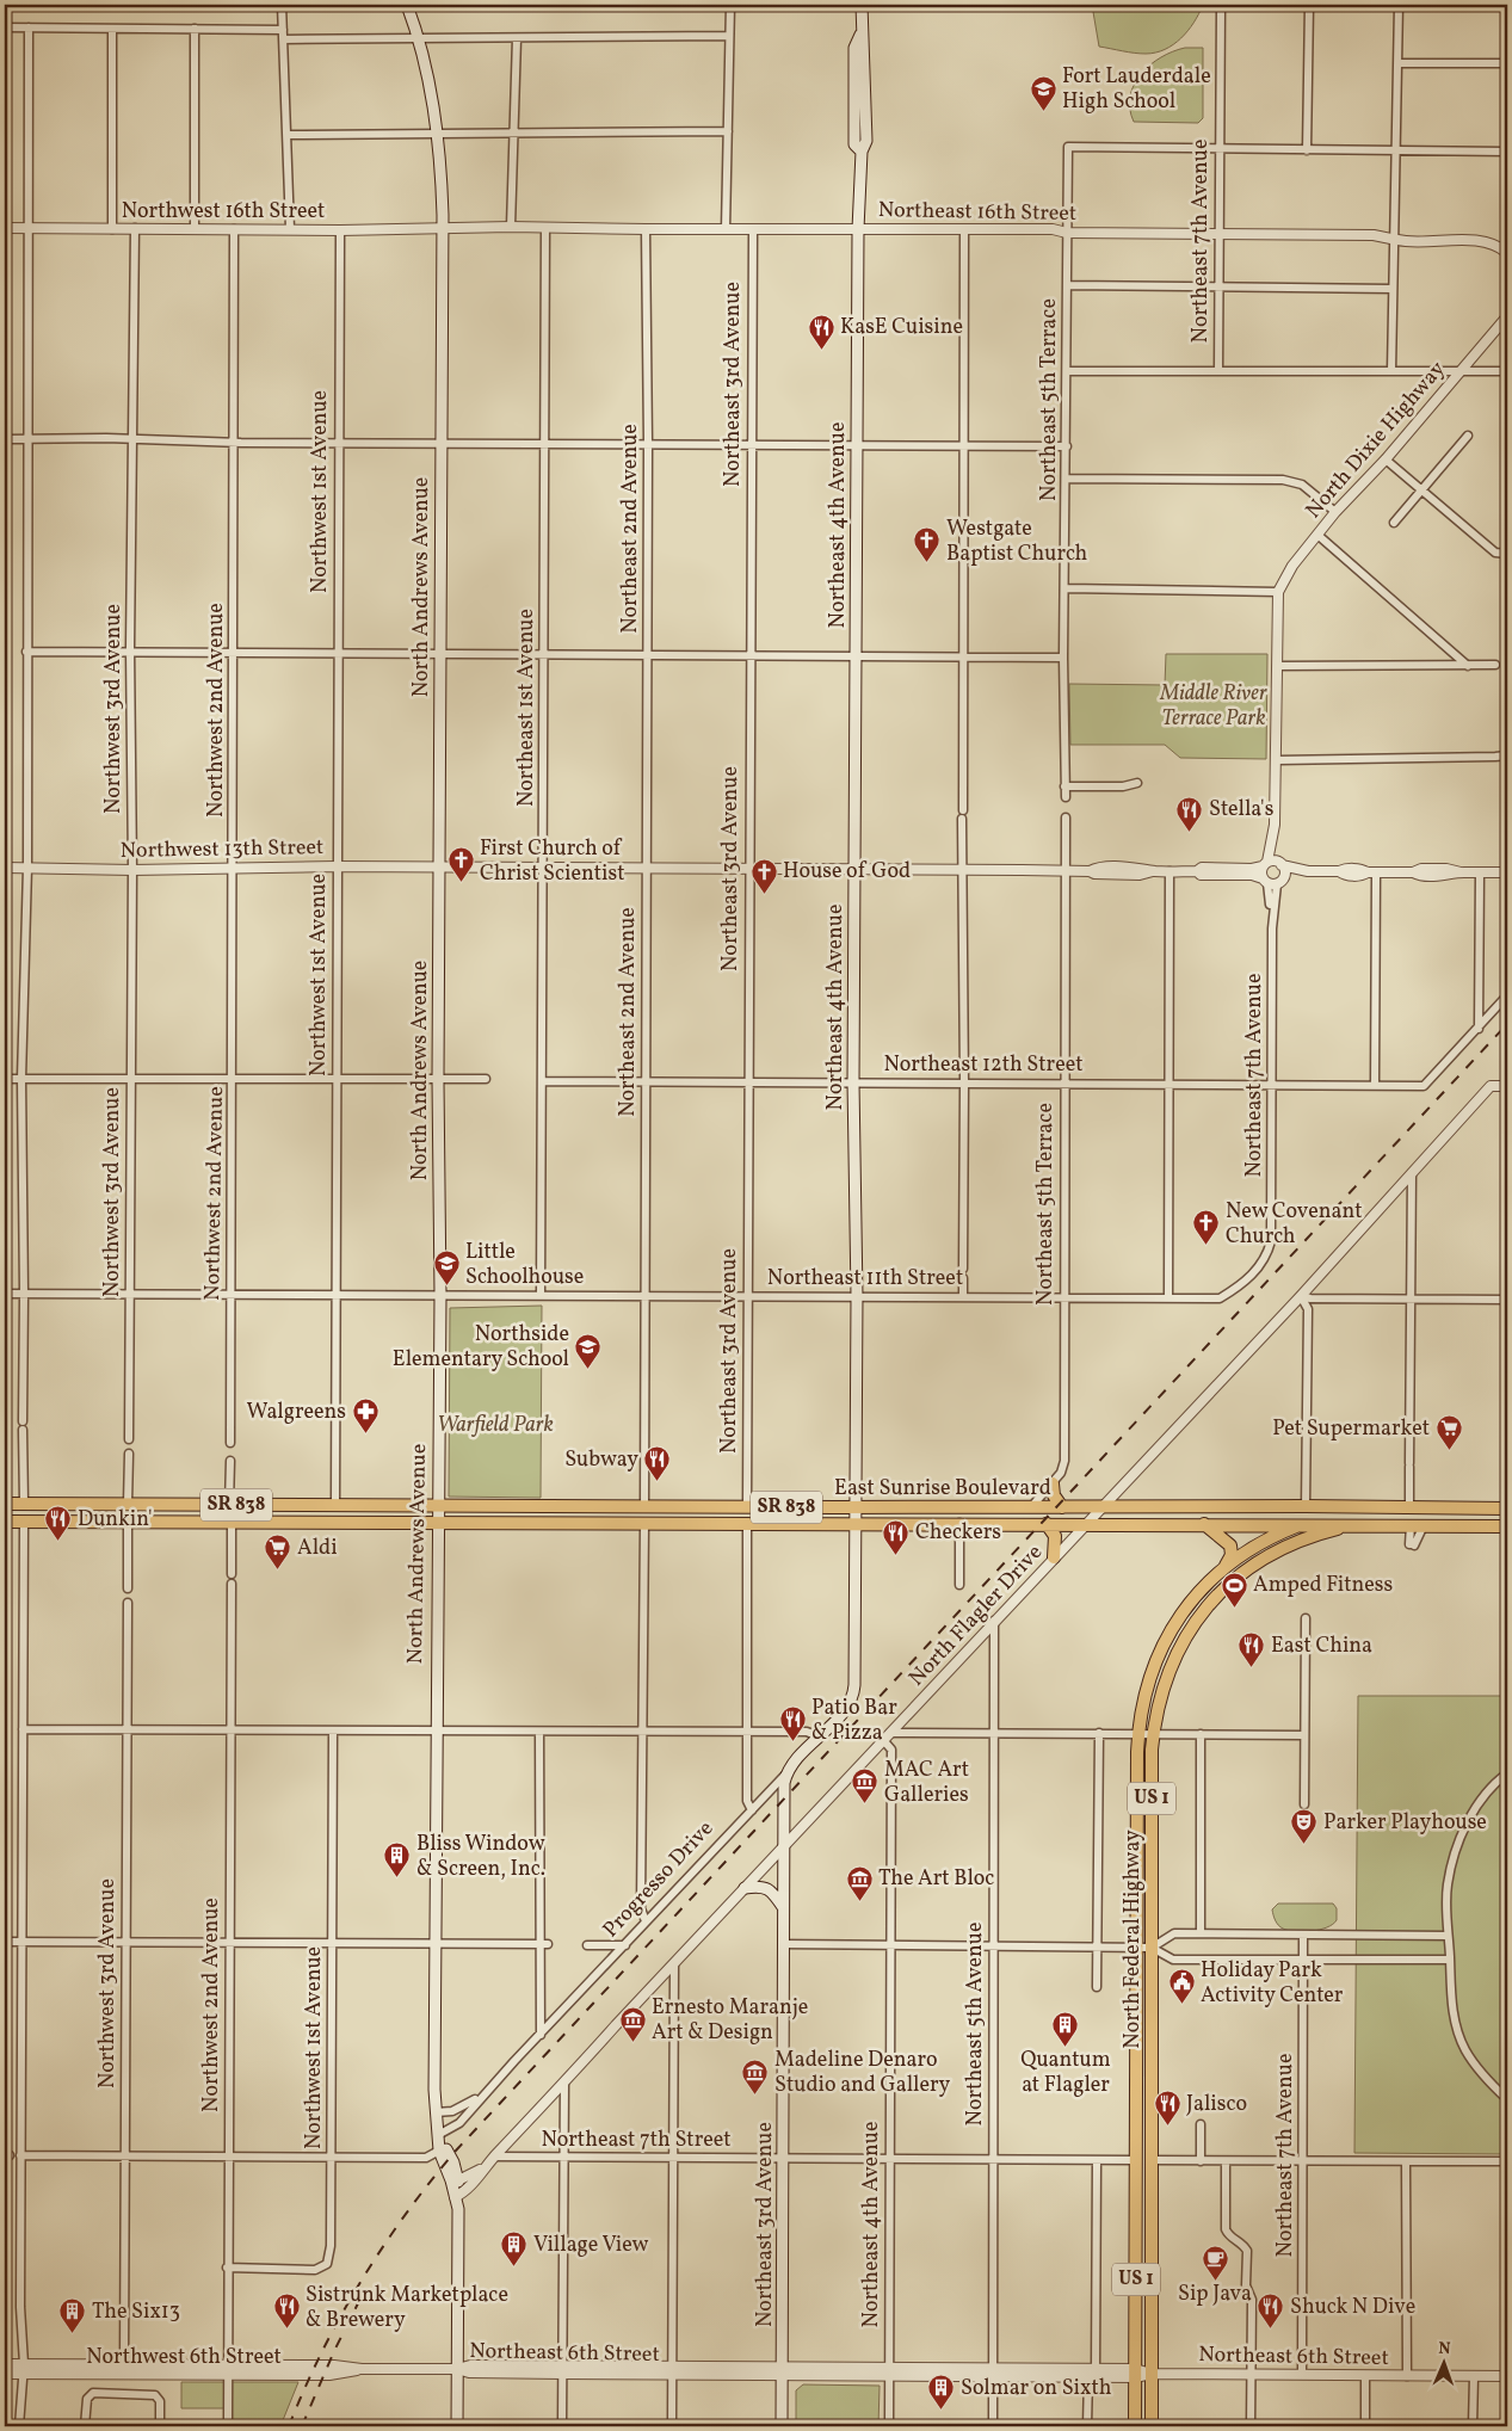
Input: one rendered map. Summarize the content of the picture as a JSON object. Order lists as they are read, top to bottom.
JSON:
{
  "streets": {
    "main road": [
      "Northeast 3rd Avenue",
      "Northeast 4th Avenue",
      "North Andrews Avenue",
      "East Sunrise Boulevard",
      "SR 838",
      "US 1",
      "Progresso Drive",
      "North Federal Highway"
    ],
    "street": [
      "Northwest 16th Street",
      "Northeast 16th Street",
      "Northeast 7th Avenue",
      "Northeast 5th Terrace",
      "North Dixie Highway",
      "Northwest 1st Avenue",
      "Northeast 2nd Avenue",
      "Northeast 1st Avenue",
      "Northwest 3rd Avenue",
      "Northwest 2nd Avenue",
      "Northwest 13th Street",
      "Northeast 12th Street",
      "Northeast 11th Street",
      "North Flagler Drive",
      "Northeast 5th Avenue",
      "Northeast 7th Street",
      "Northeast 6th Street",
      "Northwest 6th Street"
    ]
  },
  "crossings": [
    ["Northwest 16th Street", "Northeast 16th Street"],
    ["Northwest 16th Street", "Northwest 1st Avenue"],
    ["Northwest 16th Street", "North Andrews Avenue"],
    ["Northwest 16th Street", "Northwest 3rd Avenue"],
    ["Northwest 16th Street", "Northwest 2nd Avenue"],
    ["Northeast 16th Street", "Northeast 7th Avenue"],
    ["Northeast 16th Street", "Northeast 3rd Avenue"],
    ["Northeast 16th Street", "Northeast 5th Terrace"],
    ["Northeast 16th Street", "Northeast 4th Avenue"],
    ["Northeast 16th Street", "Northeast 2nd Avenue"],
    ["Northeast 16th Street", "North Andrews Avenue"],
    ["Northeast 16th Street", "Northeast 1st Avenue"],
    ["Northeast 7th Avenue", "Northeast 5th Terrace"],
    ["Northeast 7th Avenue", "Northeast 12th Street"],
    ["Northeast 7th Avenue", "Northeast 11th Street"],
    ["Northeast 7th Avenue", "Northeast 6th Street"],
    ["Northeast 3rd Avenue", "Northwest 13th Street"],
    ["Northeast 3rd Avenue", "Northeast 12th Street"],
    ["Northeast 3rd Avenue", "Northeast 11th Street"],
    ["Northeast 3rd Avenue", "East Sunrise Boulevard"],
    ["Northeast 3rd Avenue", "North Flagler Drive"],
    ["Northeast 3rd Avenue", "Progresso Drive"],
    ["Northeast 3rd Avenue", "Northeast 7th Street"],
    ["Northeast 3rd Avenue", "Northeast 6th Street"],
    ["Northeast 5th Terrace", "Northwest 13th Street"],
    ["Northeast 5th Terrace", "Northeast 12th Street"],
    ["Northeast 5th Terrace", "Northeast 11th Street"],
    ["Northeast 5th Terrace", "East Sunrise Boulevard"],
    ["Northwest 1st Avenue", "Northwest 2nd Avenue"],
    ["Northwest 1st Avenue", "Northwest 13th Street"],
    ["Northwest 1st Avenue", "Northeast 11th Street"],
    ["Northwest 1st Avenue", "SR 838"],
    ["Northwest 1st Avenue", "Progresso Drive"],
    ["Northeast 4th Avenue", "Northwest 13th Street"],
    ["Northeast 4th Avenue", "Northeast 12th Street"],
    ["Northeast 4th Avenue", "Northeast 11th Street"],
    ["Northeast 4th Avenue", "East Sunrise Boulevard"],
    ["Northeast 4th Avenue", "North Flagler Drive"],
    ["Northeast 4th Avenue", "Progresso Drive"],
    ["Northeast 4th Avenue", "Northeast 7th Street"],
    ["Northeast 4th Avenue", "Northeast 6th Street"],
    ["Northeast 2nd Avenue", "Northwest 13th Street"],
    ["Northeast 2nd Avenue", "Northeast 12th Street"],
    ["Northeast 2nd Avenue", "Northeast 11th Street"],
    ["Northeast 2nd Avenue", "East Sunrise Boulevard"],
    ["North Andrews Avenue", "Northwest 13th Street"],
    ["North Andrews Avenue", "Northeast 11th Street"],
    ["North Andrews Avenue", "East Sunrise Boulevard"],
    ["North Andrews Avenue", "SR 838"],
    ["North Andrews Avenue", "North Flagler Drive"],
    ["North Andrews Avenue", "Progresso Drive"],
    ["North Andrews Avenue", "Northeast 6th Street"],
    ["North Andrews Avenue", "Northwest 6th Street"],
    ["Northeast 1st Avenue", "Northwest 13th Street"],
    ["Northeast 1st Avenue", "Northeast 12th Street"],
    ["Northeast 1st Avenue", "Northeast 11th Street"],
    ["Northwest 3rd Avenue", "Northwest 13th Street"],
    ["Northwest 3rd Avenue", "Northeast 11th Street"],
    ["Northwest 3rd Avenue", "Progresso Drive"],
    ["Northwest 3rd Avenue", "Northwest 6th Street"],
    ["Northwest 2nd Avenue", "Northwest 13th Street"],
    ["Northwest 2nd Avenue", "Northeast 11th Street"],
    ["Northwest 2nd Avenue", "Progresso Drive"],
    ["Northwest 2nd Avenue", "Northwest 6th Street"],
    ["East Sunrise Boulevard", "SR 838"],
    ["East Sunrise Boulevard", "North Flagler Drive"],
    ["East Sunrise Boulevard", "US 1"],
    ["East Sunrise Boulevard", "North Federal Highway"],
    ["North Flagler Drive", "Northeast 5th Avenue"],
    ["North Flagler Drive", "Northeast 7th Street"],
    ["US 1", "North Federal Highway"],
    ["North Federal Highway", "Northeast 7th Street"],
    ["North Federal Highway", "Northeast 6th Street"],
    ["Northeast 5th Avenue", "Northeast 7th Street"],
    ["Northeast 5th Avenue", "Northeast 6th Street"],
    ["Northeast 6th Street", "Northwest 6th Street"]
  ],
  "parks": ["Middle River Terrace Park", "Warfield Park"],
  "places": {
    "school or university": ["Fort Lauderdale High School", "Little Schoolhouse", "Northside Elementary School"],
    "restaurant": [
      "KasE Cuisine",
      "Stella's",
      "Subway",
      "Dunkin'",
      "Checkers",
      "East China",
      "Patio Bar & Pizza",
      "Jalisco",
      "Sistrunk Marketplace & Brewery",
      "Shuck N Dive"
    ],
    "church": [
      "Westgate Baptist Church",
      "First Church of Christ Scientist",
      "House of God",
      "New Covenant Church"
    ],
    "pharmacy": ["Walgreens"],
    "supermarket": ["Pet Supermarket", "Aldi"],
    "sports": ["Amped Fitness"],
    "museum": [
      "MAC Art Galleries",
      "The Art Bloc",
      "Ernesto Maranje Art & Design",
      "Madeline Denaro Studio and Gallery"
    ],
    "theatre": ["Parker Playhouse"],
    "building": [
      "Bliss Window & Screen, Inc.",
      "Quantum at Flagler",
      "Village View",
      "The Six13",
      "Solmar on Sixth"
    ],
    "public building": ["Holiday Park Activity Center"],
    "cafe": ["Sip Java"]
  },
  "north": "top"
}
